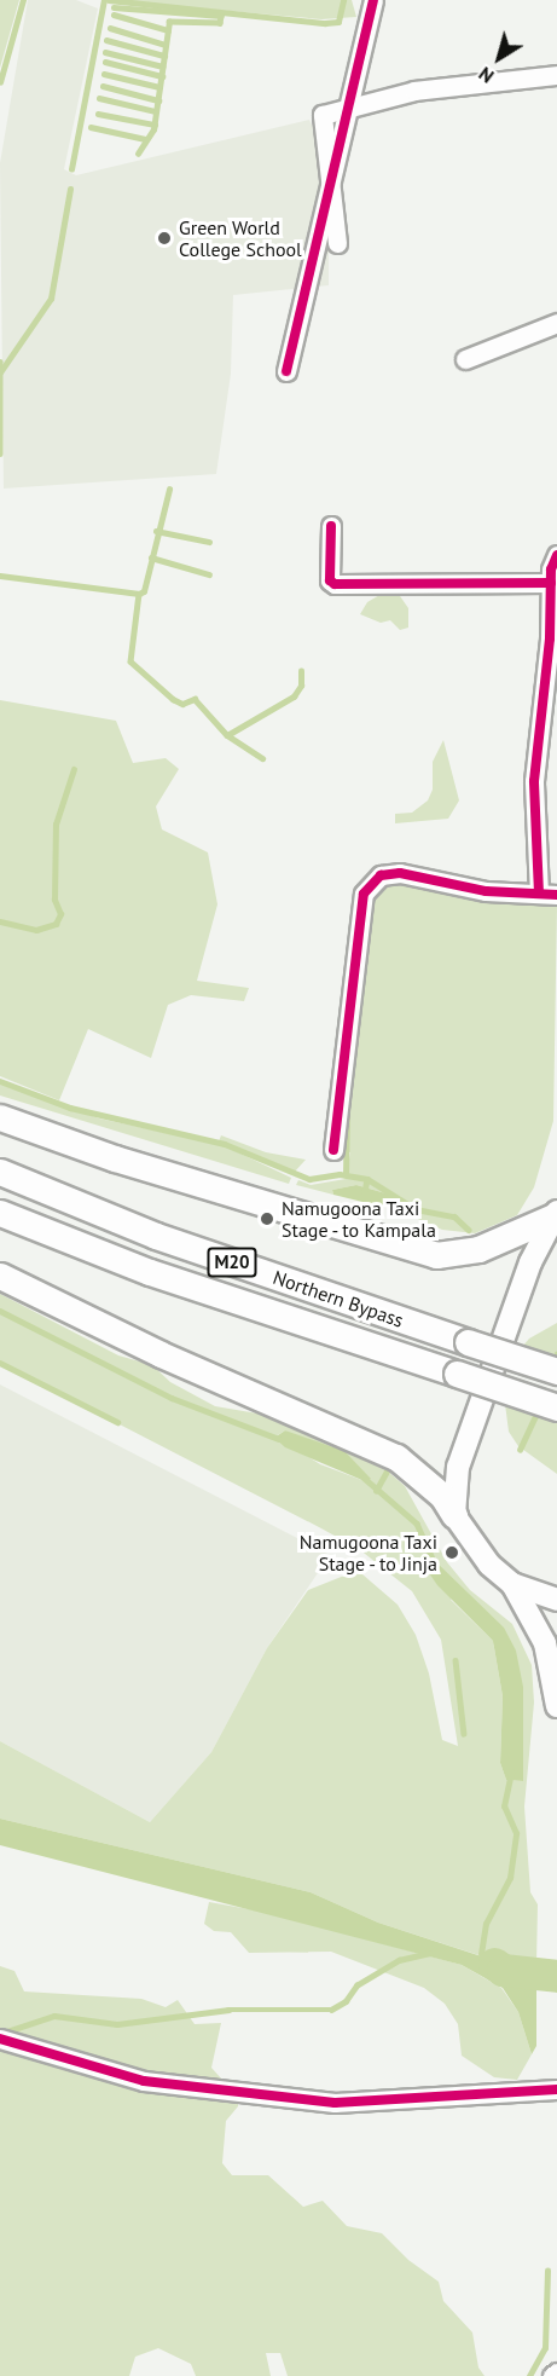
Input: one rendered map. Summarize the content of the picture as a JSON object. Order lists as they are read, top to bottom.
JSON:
{
  "streets": {
    "highway": ["M20", "Northern Bypass"]
  },
  "places": ["Green World College School", "Namugoona Taxi Stage - to Kampala", "Namugoona Taxi Stage - to Jinja"],
  "north": "bottom left"
}
